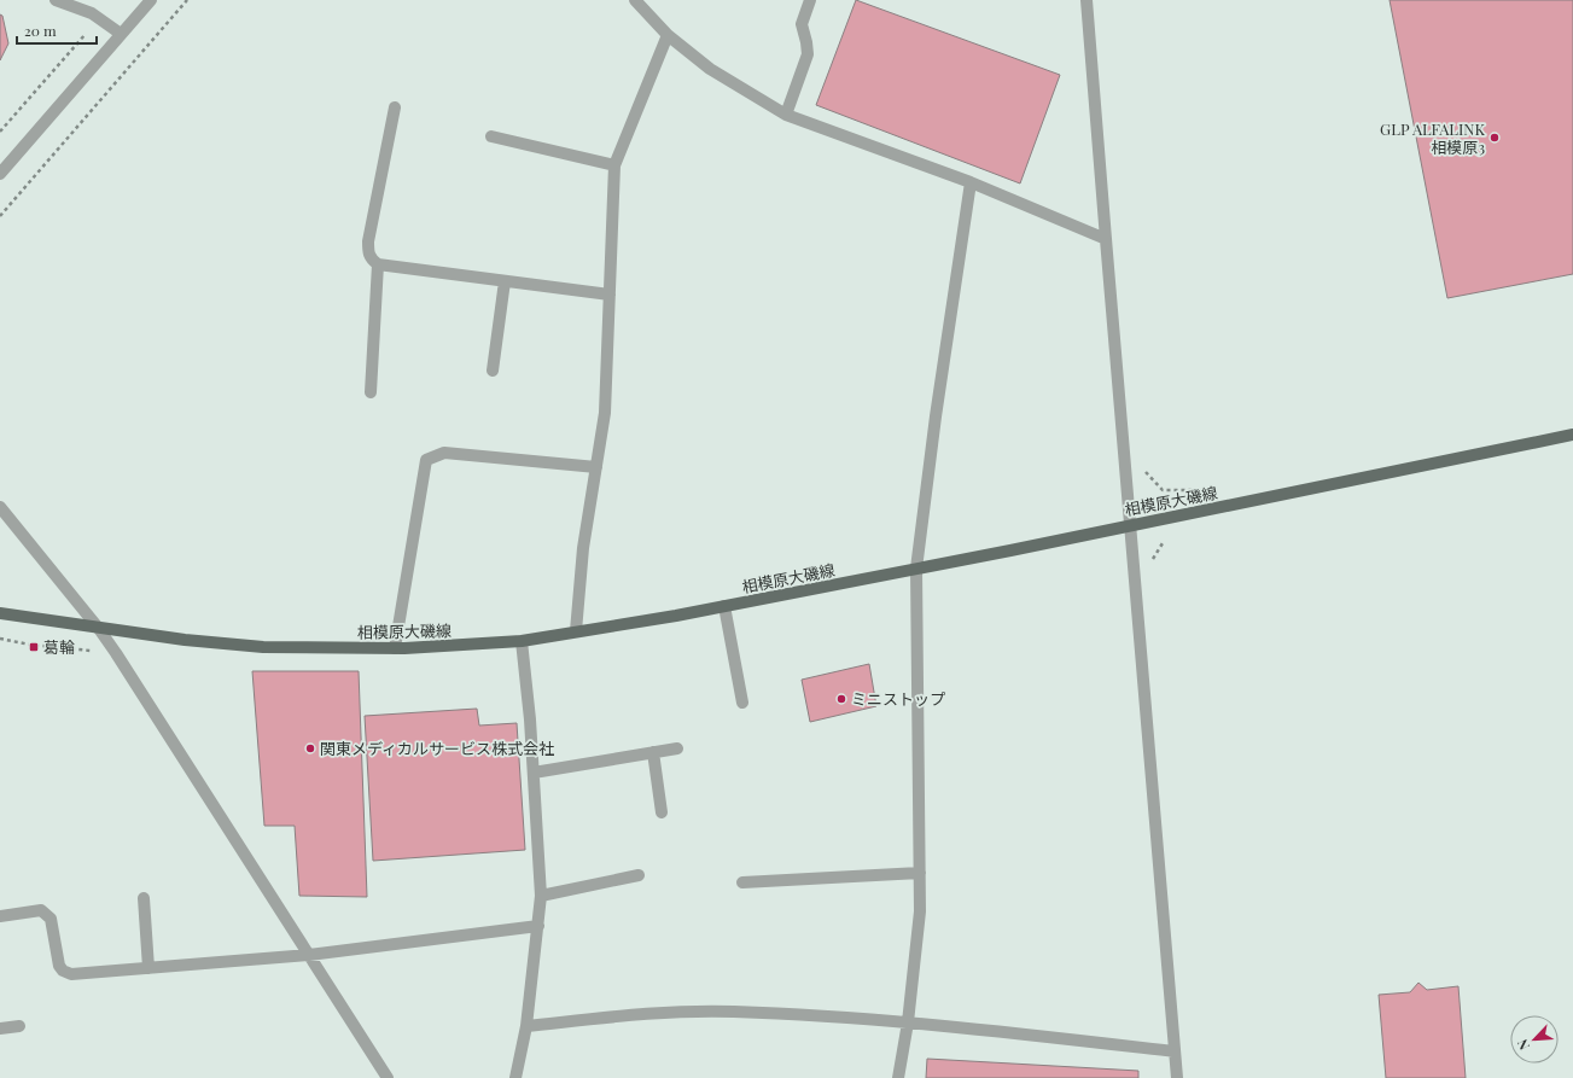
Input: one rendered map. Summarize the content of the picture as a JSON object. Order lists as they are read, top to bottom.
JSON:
{
  "streets": {
    "main road": ["相模原大磯線"]
  },
  "places": {
    "other": ["GLP ALFALINK 相模原3", "ミニストップ", "関東メディカルサービス株式会社"],
    "transit": ["葛輪"]
  },
  "scale_bar": "20 m",
  "north": "bottom left"
}
